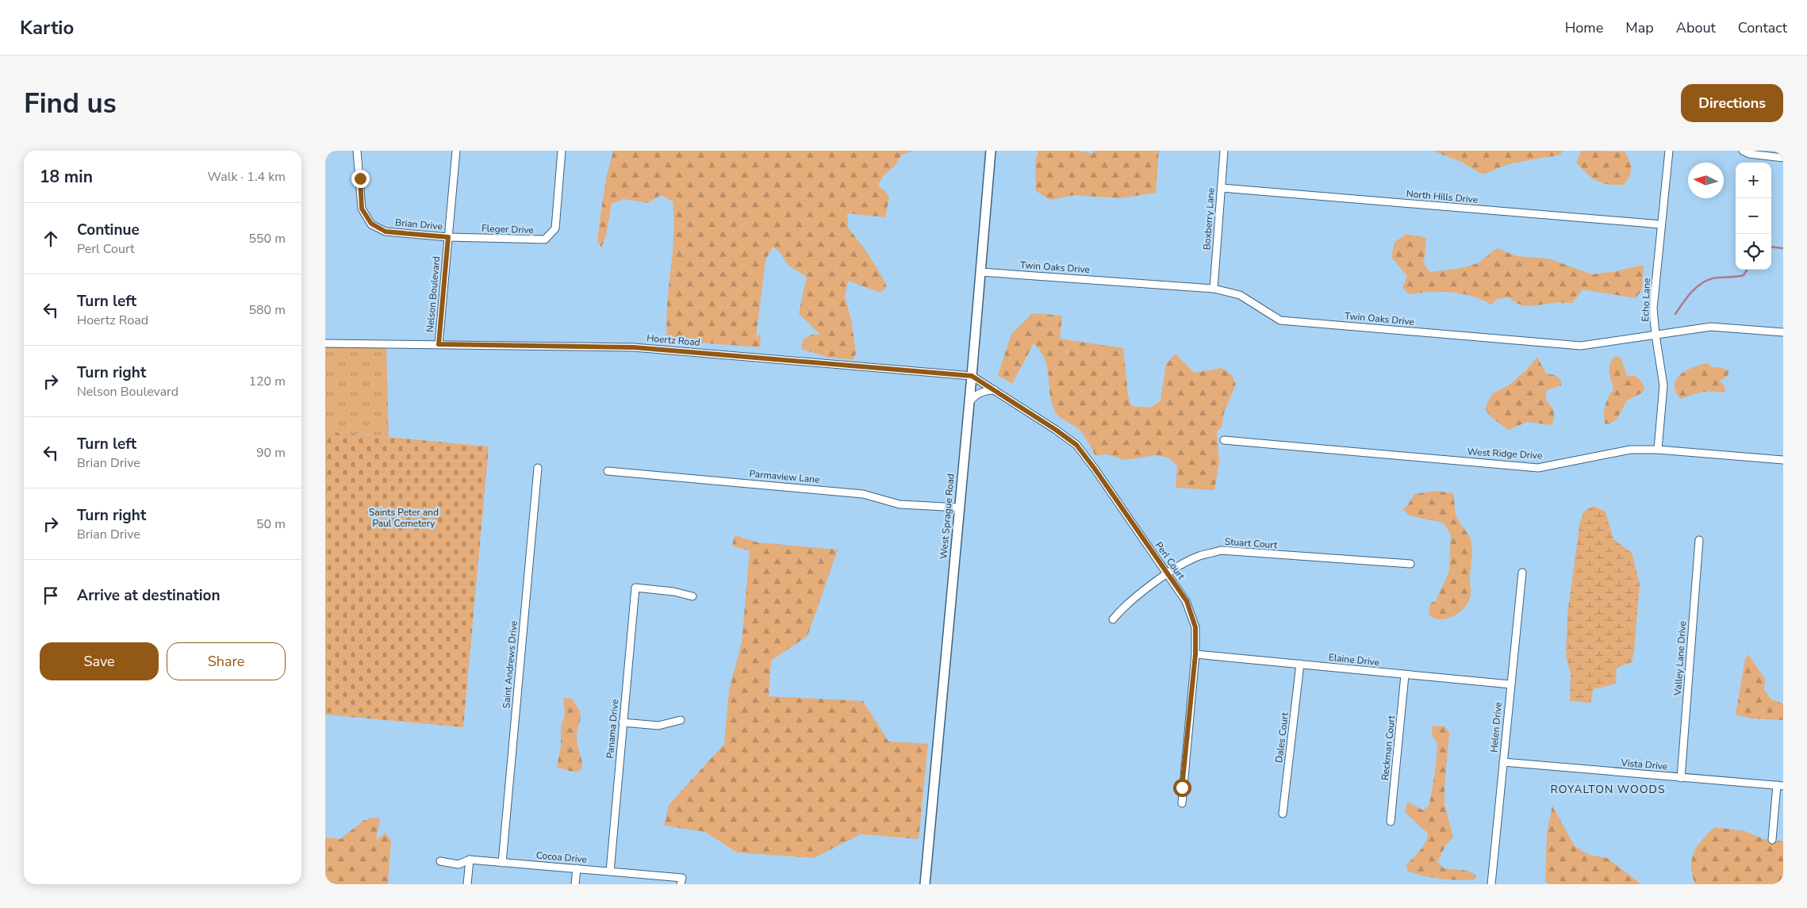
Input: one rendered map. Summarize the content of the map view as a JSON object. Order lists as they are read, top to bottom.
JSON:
{
  "streets": {
    "street": [
      "North Hills Drive",
      "Boxberry Lane",
      "Brian Drive",
      "Fleger Drive",
      "Twin Oaks Drive",
      "Nelson Boulevard",
      "Echo Lane",
      "Hoertz Road",
      "West Ridge Drive",
      "Parmaview Lane",
      "West Sprague Road",
      "Stuart Court",
      "Perl Court",
      "Valley Lane Drive",
      "Elaine Drive",
      "Saint Andrews Drive",
      "Helen Drive",
      "Panama Drive",
      "Dales Court",
      "Reckman Court",
      "Vista Drive",
      "Cocoa Drive"
    ]
  },
  "crossings": [
    ["North Hills Drive", "Boxberry Lane"],
    ["North Hills Drive", "Echo Lane"],
    ["Boxberry Lane", "Twin Oaks Drive"],
    ["Brian Drive", "Fleger Drive"],
    ["Brian Drive", "Nelson Boulevard"],
    ["Fleger Drive", "Nelson Boulevard"],
    ["Twin Oaks Drive", "Echo Lane"],
    ["Twin Oaks Drive", "West Sprague Road"],
    ["Nelson Boulevard", "Hoertz Road"],
    ["Echo Lane", "West Ridge Drive"],
    ["Hoertz Road", "West Sprague Road"],
    ["Hoertz Road", "Perl Court"],
    ["Parmaview Lane", "West Sprague Road"],
    ["West Sprague Road", "Perl Court"],
    ["Stuart Court", "Perl Court"],
    ["Perl Court", "Elaine Drive"],
    ["Valley Lane Drive", "Vista Drive"],
    ["Elaine Drive", "Helen Drive"],
    ["Elaine Drive", "Dales Court"],
    ["Elaine Drive", "Reckman Court"],
    ["Saint Andrews Drive", "Cocoa Drive"],
    ["Helen Drive", "Vista Drive"],
    ["Panama Drive", "Cocoa Drive"]
  ],
  "districts": ["ROYALTON WOODS"],
  "parks": ["Saints Peter and Paul Cemetery"],
  "north": "left",
  "page": {
    "header": "Kartio",
    "nav": [
      "Home",
      "Map",
      "About",
      "Contact"
    ],
    "buttons": [
      "Directions",
      ["Save", "Share"]
    ],
    "title": "Find us",
    "heading": ["18 min", "Walk · 1.4 km"],
    "map_buttons": ["+", "−"],
    "list": [
      ["Continue", "Perl Court", "550 m"],
      ["Turn left", "Hoertz Road", "580 m"],
      ["Turn right", "Nelson Boulevard", "120 m"],
      ["Turn left", "Brian Drive", "90 m"],
      ["Turn right", "Brian Drive", "50 m"],
      "Arrive at destination"
    ]
  }
}
